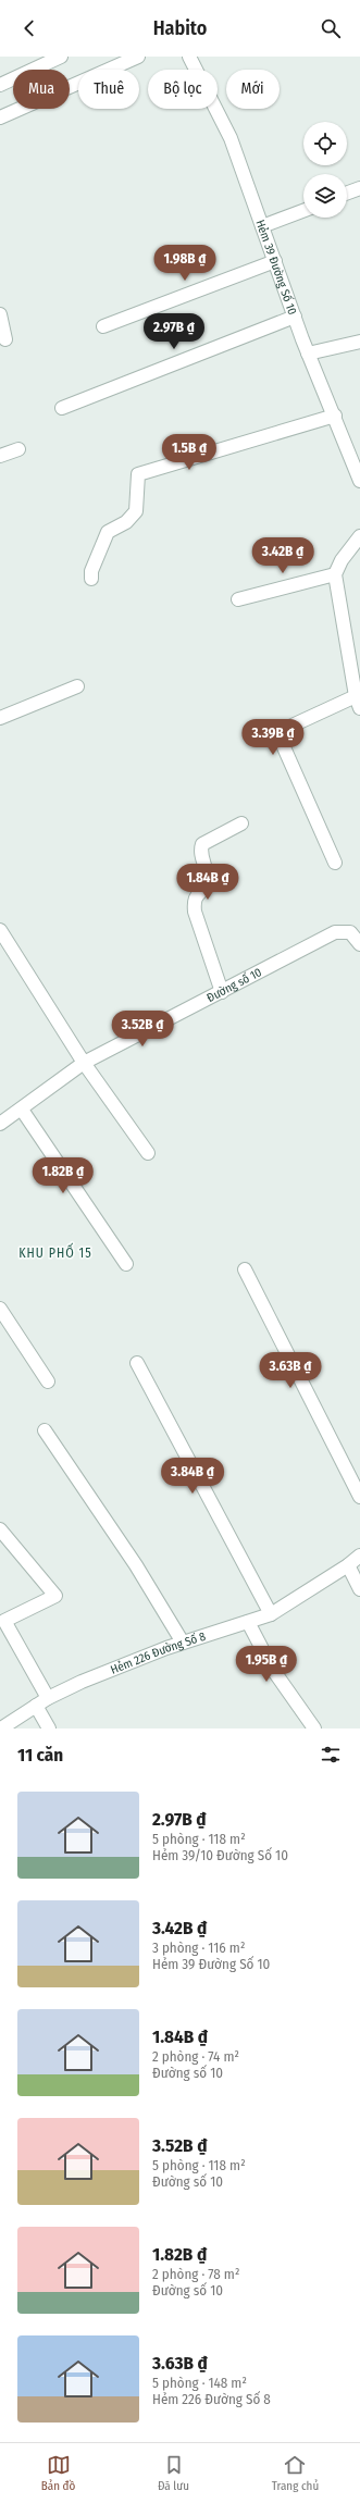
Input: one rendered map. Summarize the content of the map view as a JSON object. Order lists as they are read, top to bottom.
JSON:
{
  "streets": {
    "street": ["Hẻm 39 Đường Số 10", "Đường số 10", "Hẻm 226 Đường Số 8"]
  },
  "districts": ["KHU PHỐ 15"],
  "page": {
    "header": "Habito",
    "chip": [
      "Mua",
      "Thuê",
      "Bộ lọc",
      "Mới"
    ],
    "price": [
      "1.98B ₫",
      "2.97B ₫",
      "1.5B ₫",
      "3.42B ₫",
      "3.39B ₫",
      "1.84B ₫",
      "3.52B ₫",
      "1.82B ₫",
      "3.63B ₫",
      "3.84B ₫",
      "1.95B ₫"
    ],
    "heading": "11 căn",
    "list": [
      {
        "name": "2.97B ₫",
        "note": "5 phòng · 118 m² · Hẻm 39/10 Đường Số 10"
      },
      {
        "name": "3.42B ₫",
        "note": "3 phòng · 116 m² · Hẻm 39 Đường Số 10"
      },
      {
        "name": "1.84B ₫",
        "note": "2 phòng · 74 m² · Đường số 10"
      },
      {
        "name": "3.52B ₫",
        "note": "5 phòng · 118 m² · Đường số 10"
      },
      {
        "name": "1.82B ₫",
        "note": "2 phòng · 78 m² · Đường số 10"
      },
      {
        "name": "3.63B ₫",
        "note": "5 phòng · 148 m² · Hẻm 226 Đường Số 8"
      }
    ],
    "tabs": ["Bản đồ", "Đã lưu", "Trang chủ"]
  }
}
